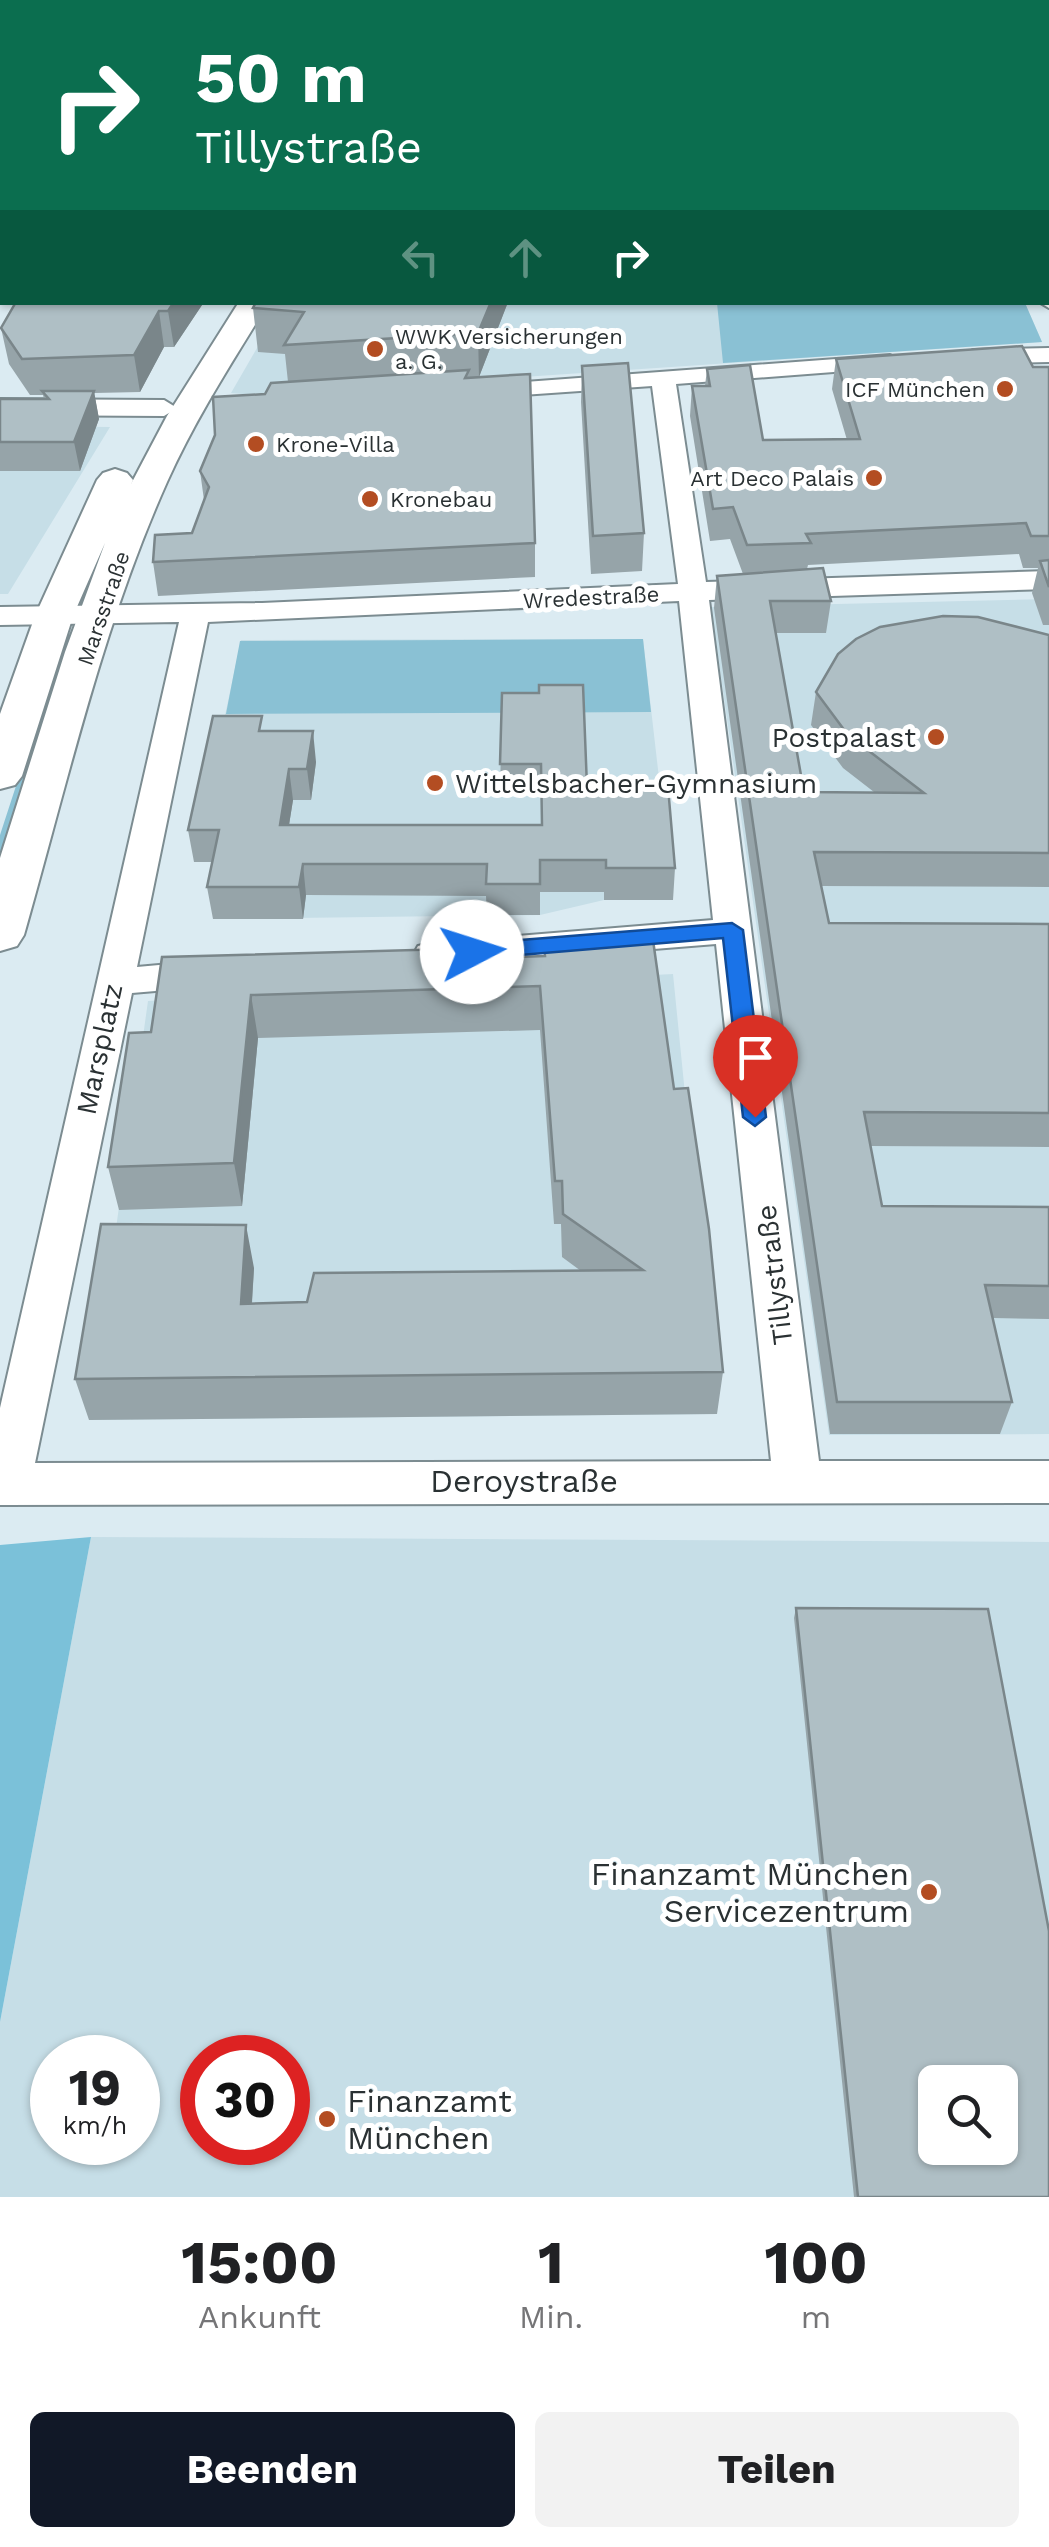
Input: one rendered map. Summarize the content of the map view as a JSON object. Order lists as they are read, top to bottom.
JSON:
{
  "streets": {
    "main road": ["Marsstraße"],
    "street": [
      "Wredestraße",
      "Marsplatz",
      "Tillystraße",
      "Deroystraße"
    ]
  },
  "crossings": [
    ["Wredestraße", "Marsstraße"],
    ["Wredestraße", "Marsplatz"],
    ["Wredestraße", "Tillystraße"],
    ["Marsplatz", "Deroystraße"],
    ["Tillystraße", "Deroystraße"]
  ],
  "places": [
    "WWK Versicherungen a. G.",
    "ICF München",
    "Krone-Villa",
    "Art Deco Palais",
    "Kronebau",
    "Postpalast",
    "Wittelsbacher-Gymnasium",
    "Finanzamt München Servicezentrum",
    "Finanzamt München"
  ],
  "page": {
    "turn": ["50 m", "Tillystraße"],
    "speed": "19 km/h",
    "limit": "30",
    "eta": [
      "15:00",
      "Ankunft",
      "1",
      "Min.",
      "100",
      "m"
    ],
    "buttons": ["Beenden", "Teilen"]
  }
}
